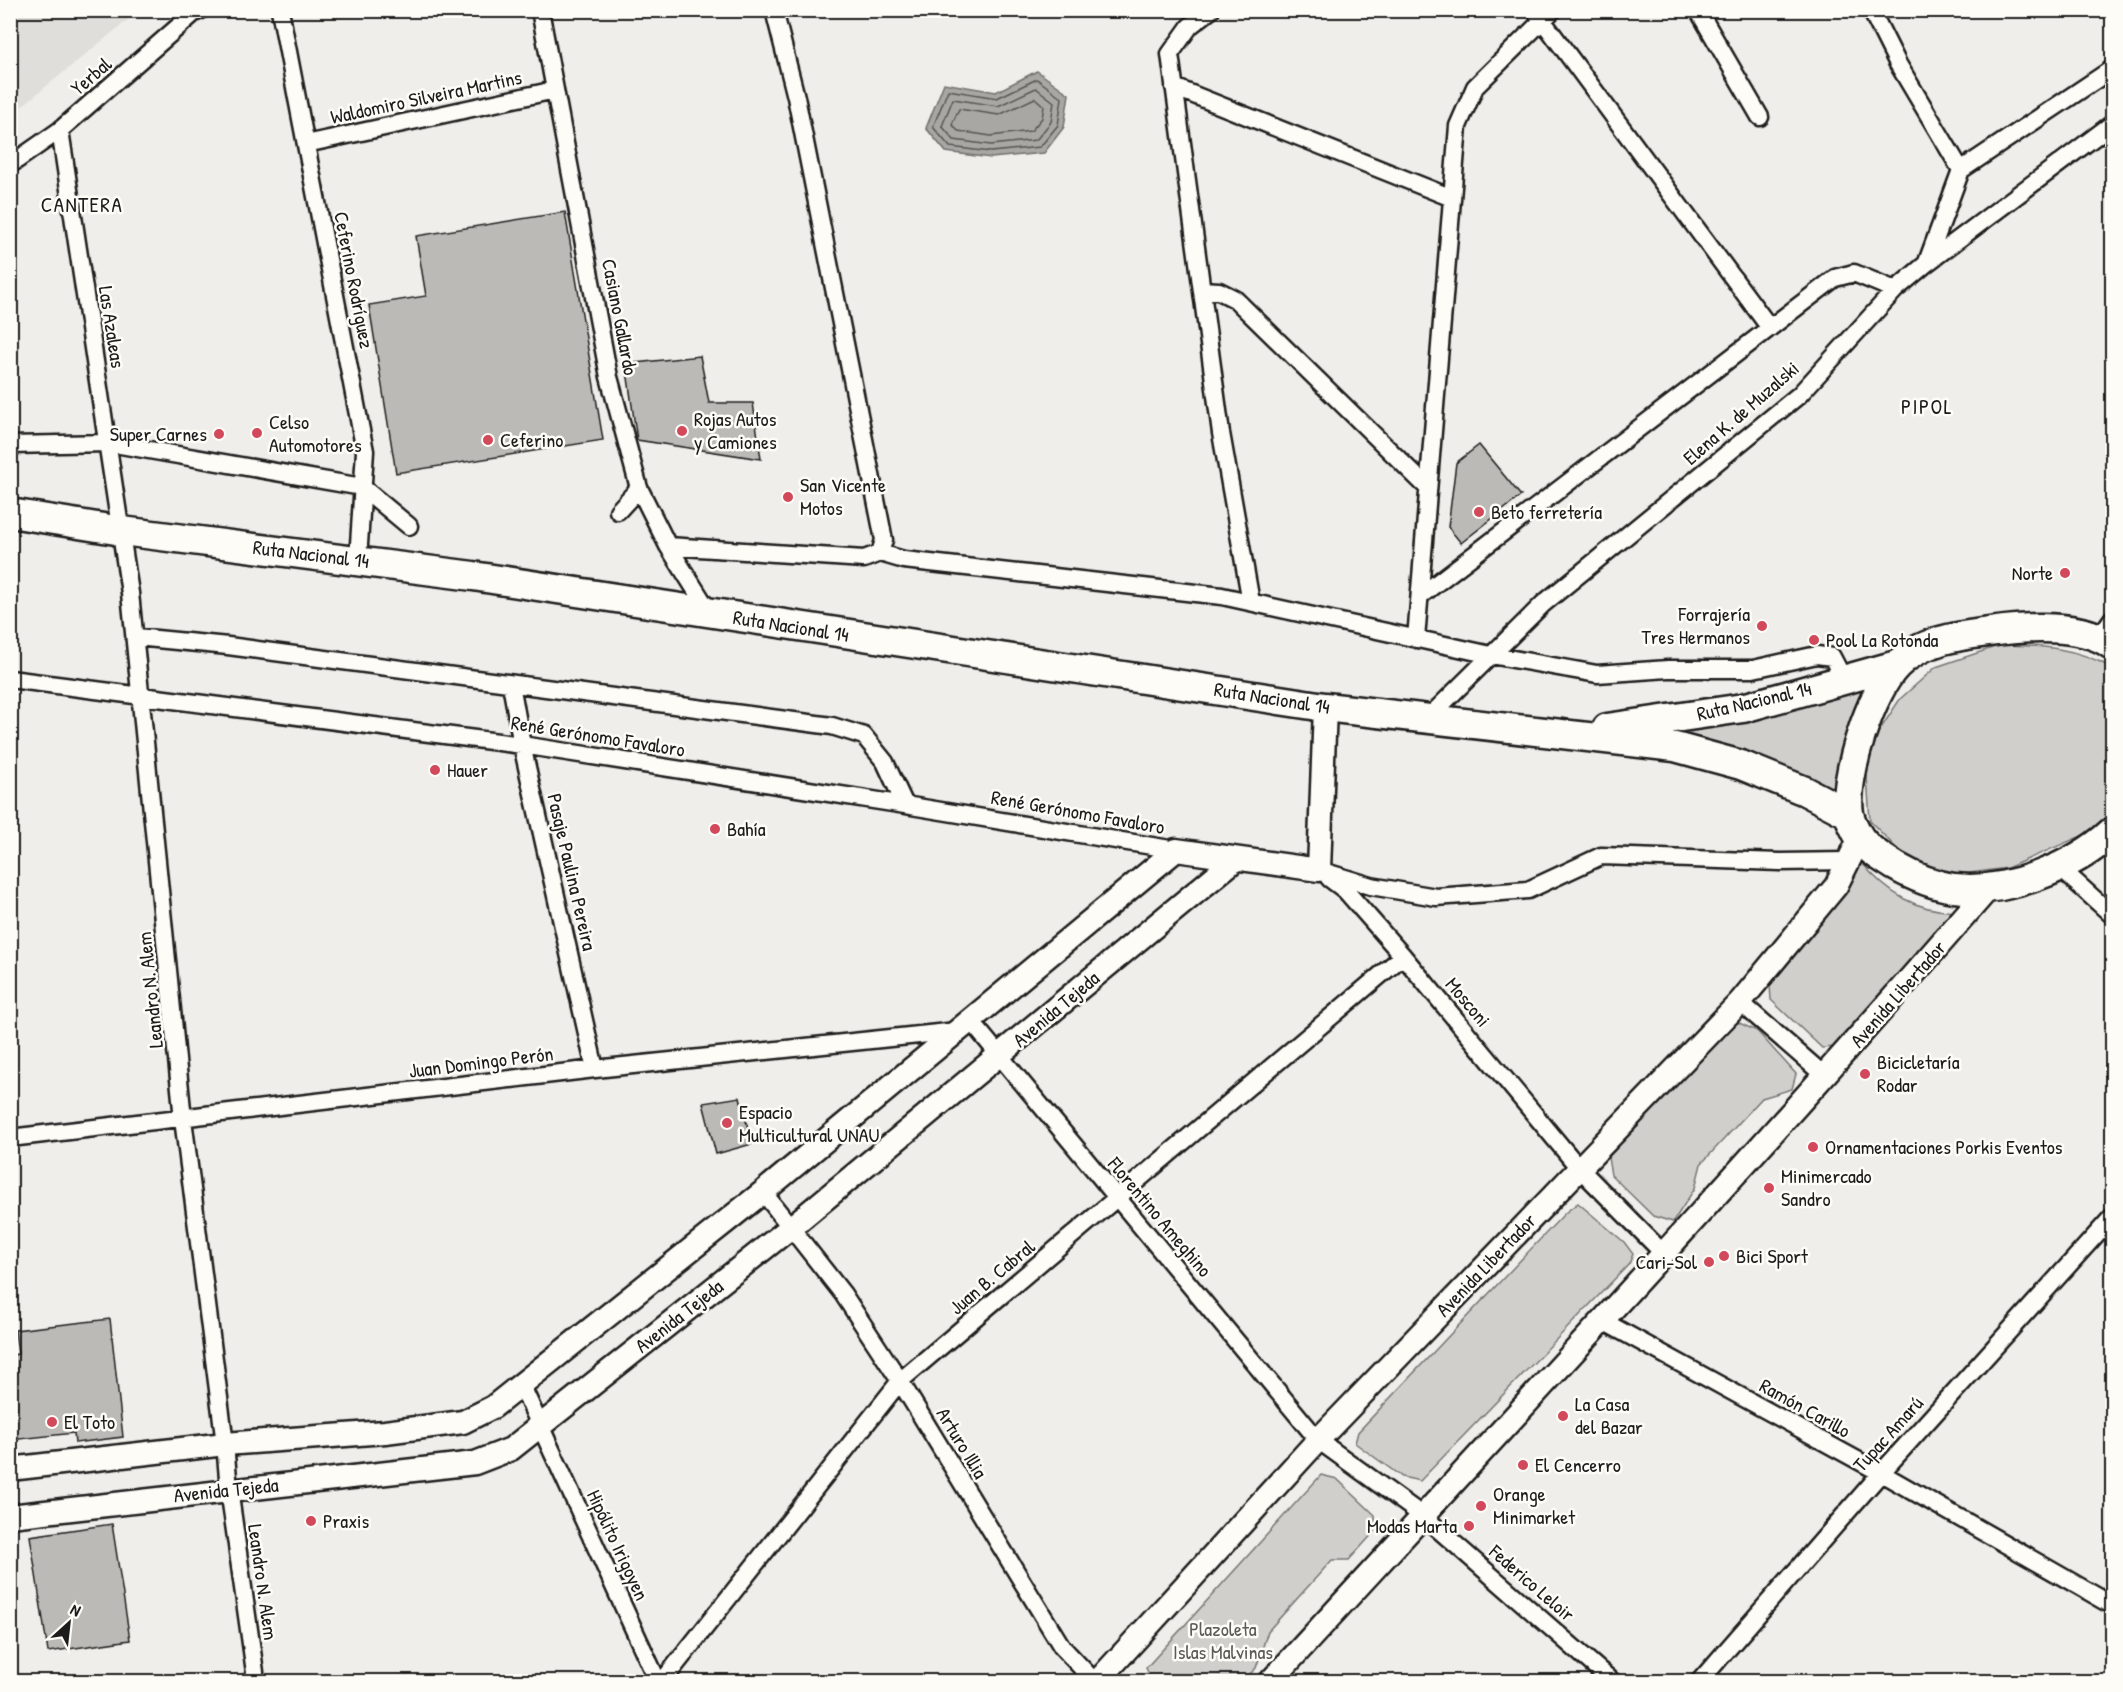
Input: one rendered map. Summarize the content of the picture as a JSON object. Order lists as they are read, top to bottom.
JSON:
{
  "streets": {
    "highway": ["Ruta Nacional 14"],
    "main road": ["Avenida Libertador", "Avenida Tejeda"],
    "street": [
      "Yerbal",
      "Waldomiro Silveira Martins",
      "Ceferino Rodríguez",
      "Casiano Gallardo",
      "Las Azaleas",
      "Elena K. de Muzalski",
      "René Gerónomo Favaloro",
      "Pasaje Paulina Pereira",
      "Leandro N. Alem",
      "Mosconi",
      "Juan Domingo Perón",
      "Florentino Ameghino",
      "Juan B. Cabral",
      "Ramón Carillo",
      "Tupac Amarú",
      "Arturo Illia",
      "Hipólito Irigoyen",
      "Federico Leloir"
    ]
  },
  "crossings": [
    ["Yerbal", "Las Azaleas"],
    ["Waldomiro Silveira Martins", "Ceferino Rodríguez"],
    ["Waldomiro Silveira Martins", "Casiano Gallardo"],
    ["Ceferino Rodríguez", "Ruta Nacional 14"],
    ["Casiano Gallardo", "Ruta Nacional 14"],
    ["Las Azaleas", "Ruta Nacional 14"],
    ["Las Azaleas", "Leandro N. Alem"],
    ["Elena K. de Muzalski", "Ruta Nacional 14"],
    ["Ruta Nacional 14", "Leandro N. Alem"],
    ["Ruta Nacional 14", "Avenida Libertador"],
    ["René Gerónomo Favaloro", "Pasaje Paulina Pereira"],
    ["René Gerónomo Favaloro", "Leandro N. Alem"],
    ["Pasaje Paulina Pereira", "Juan Domingo Perón"],
    ["Leandro N. Alem", "Avenida Tejeda"],
    ["Leandro N. Alem", "Juan Domingo Perón"],
    ["Avenida Libertador", "Mosconi"],
    ["Avenida Libertador", "Florentino Ameghino"],
    ["Avenida Libertador", "Ramón Carillo"],
    ["Avenida Libertador", "Arturo Illia"],
    ["Avenida Libertador", "Federico Leloir"],
    ["Mosconi", "Juan B. Cabral"],
    ["Avenida Tejeda", "Florentino Ameghino"],
    ["Avenida Tejeda", "Arturo Illia"],
    ["Avenida Tejeda", "Hipólito Irigoyen"],
    ["Juan Domingo Perón", "Florentino Ameghino"],
    ["Florentino Ameghino", "Juan B. Cabral"],
    ["Florentino Ameghino", "Federico Leloir"],
    ["Juan B. Cabral", "Arturo Illia"],
    ["Juan B. Cabral", "Hipólito Irigoyen"],
    ["Ramón Carillo", "Tupac Amarú"]
  ],
  "districts": ["CANTERA", "PIPOL"],
  "parks": ["Plazoleta Islas Malvinas"],
  "places": [
    "Rojas Autos y Camiones",
    "Celso Automotores",
    "Super Carnes",
    "Ceferino",
    "San Vicente Motos",
    "Beto ferretería",
    "Norte",
    "Forrajería Tres Hermanos",
    "Pool La Rotonda",
    "Hauer",
    "Bahía",
    "Bicicletaría Rodar",
    "Espacio Multicultural UNAU",
    "Ornamentaciones Porkis Eventos",
    "Minimercado Sandro",
    "Bici Sport",
    "Cari-Sol",
    "La Casa del Bazar",
    "El Toto",
    "El Cencerro",
    "Orange Minimarket",
    "Praxis",
    "Modas Marta"
  ],
  "north": "top right"
}
